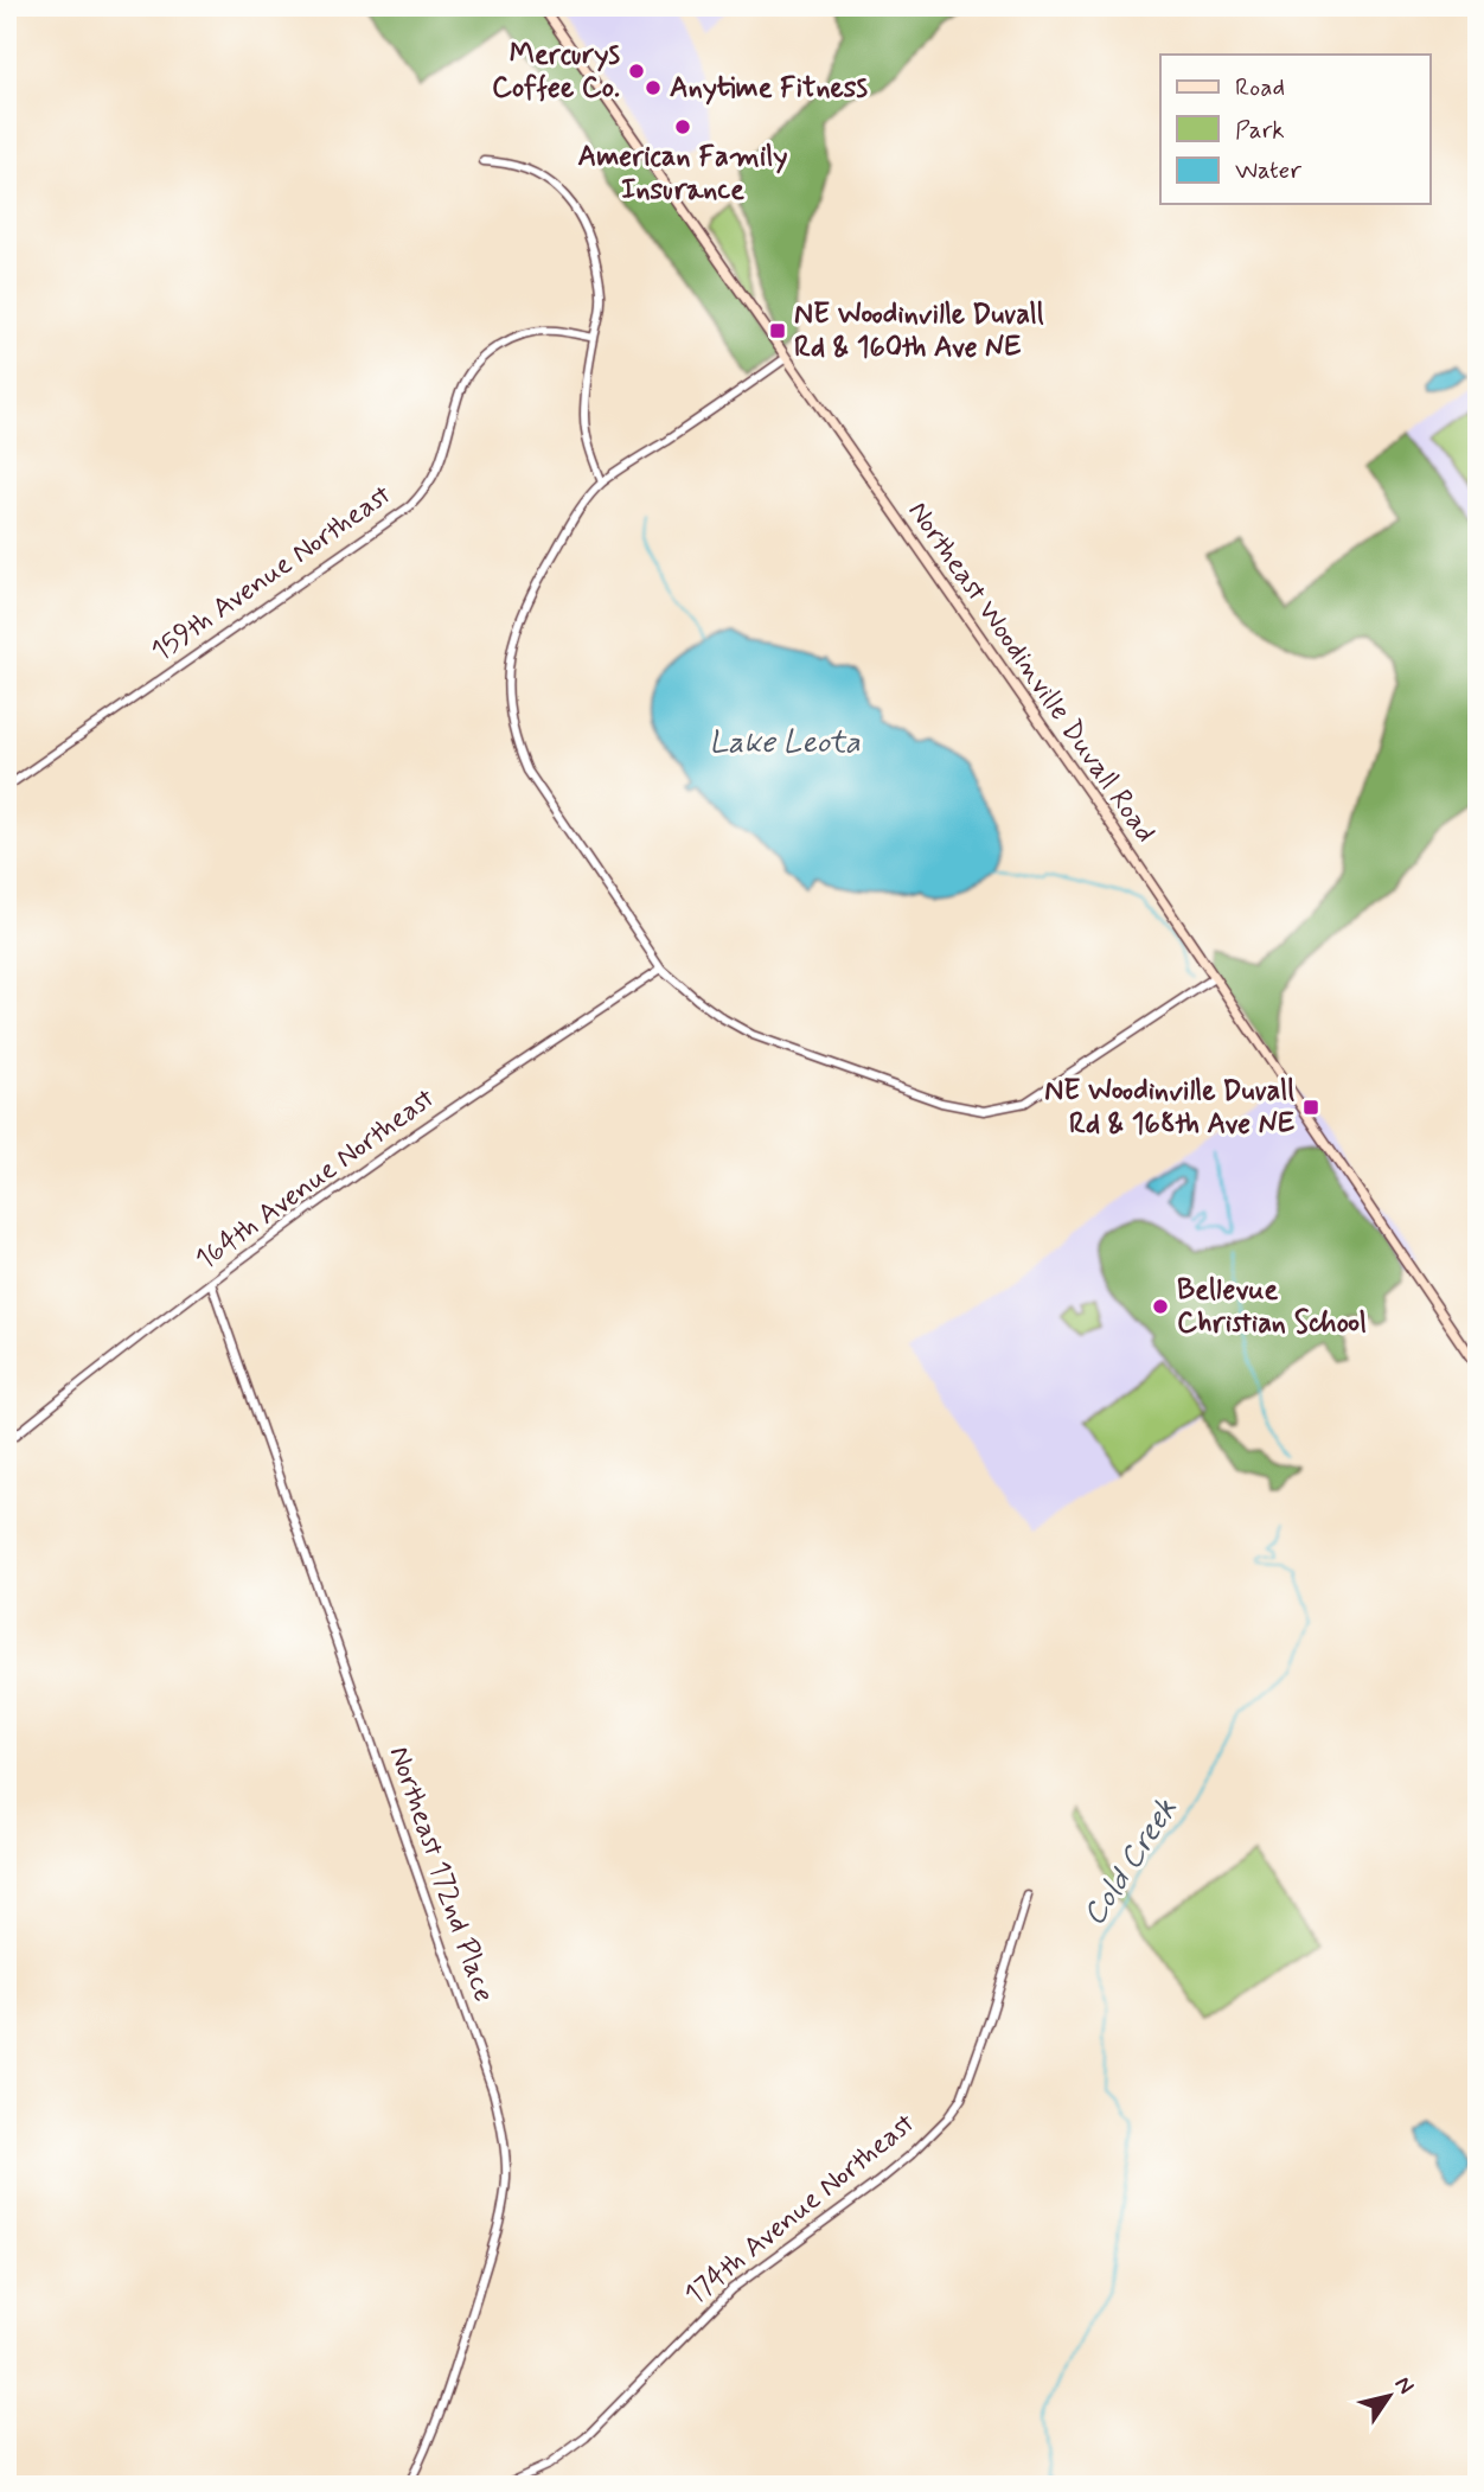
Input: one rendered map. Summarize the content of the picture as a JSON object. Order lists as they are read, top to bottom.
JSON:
{
  "streets": {
    "main road": ["Northeast Woodinville Duvall Road"],
    "street": [
      "159th Avenue Northeast",
      "164th Avenue Northeast",
      "Northeast 172nd Place",
      "174th Avenue Northeast"
    ]
  },
  "crossings": [
    ["164th Avenue Northeast", "Northeast 172nd Place"]
  ],
  "water": ["Lake Leota", "Cold Creek"],
  "places": {
    "other": [
      "Mercurys Coffee Co.",
      "Anytime Fitness",
      "American Family Insurance",
      "Bellevue Christian School"
    ],
    "transit": ["NE Woodinville Duvall Rd & 160th Ave NE", "NE Woodinville Duvall Rd & 168th Ave NE"]
  },
  "legend": ["Road", "Park", "Water"],
  "north": "top right"
}
